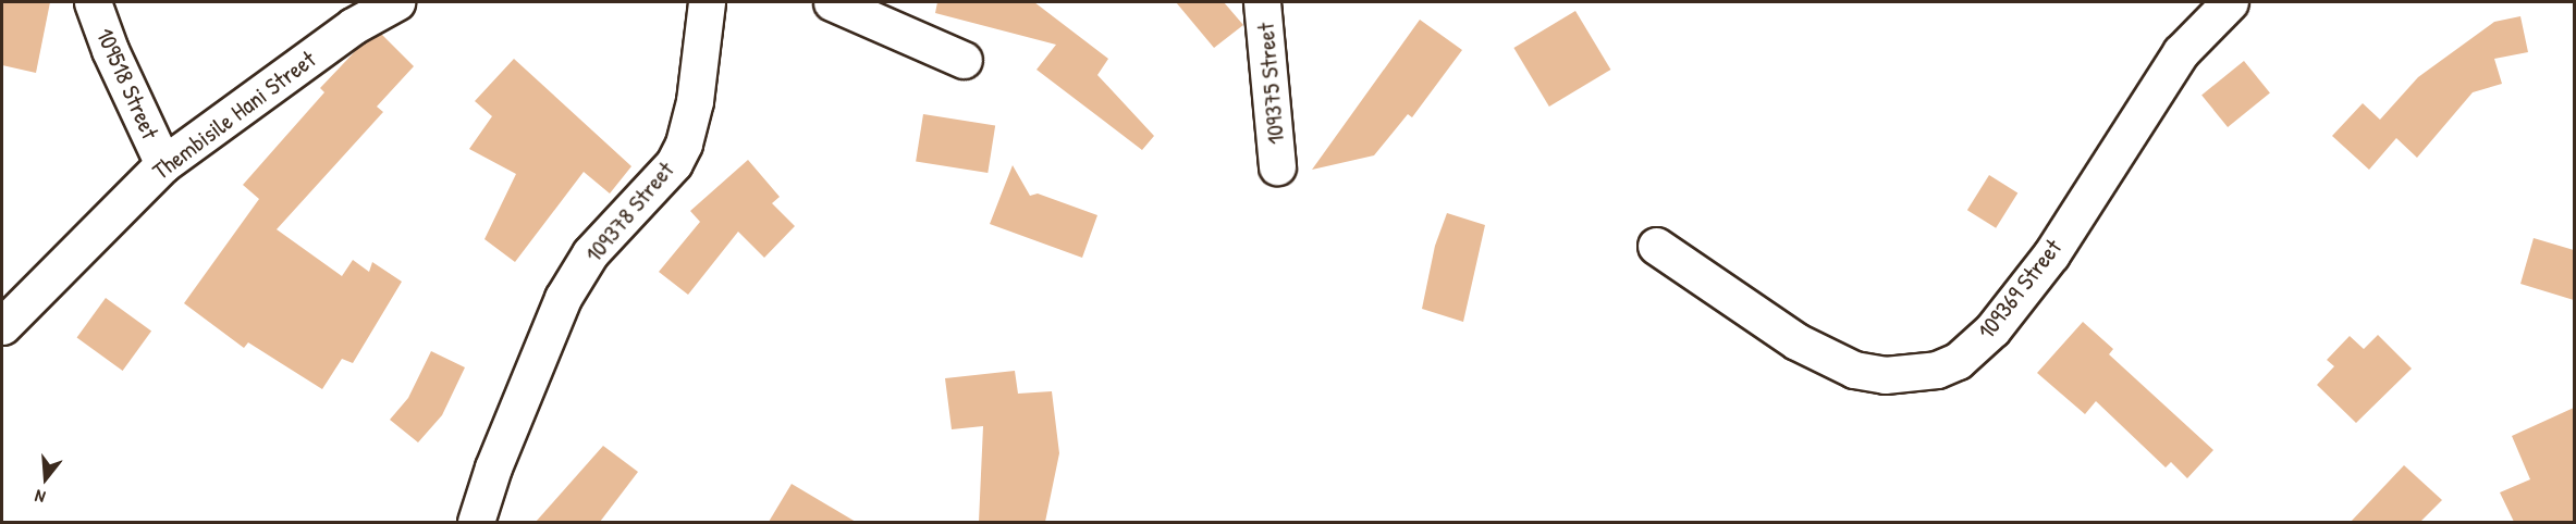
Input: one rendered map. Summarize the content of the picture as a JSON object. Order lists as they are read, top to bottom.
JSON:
{
  "streets": {
    "street": [
      "109518 Street",
      "109375 Street",
      "Thembisile Hani Street",
      "109378 Street",
      "109369 Street"
    ]
  },
  "crossings": [
    ["109518 Street", "Thembisile Hani Street"]
  ],
  "north": "bottom"
}
